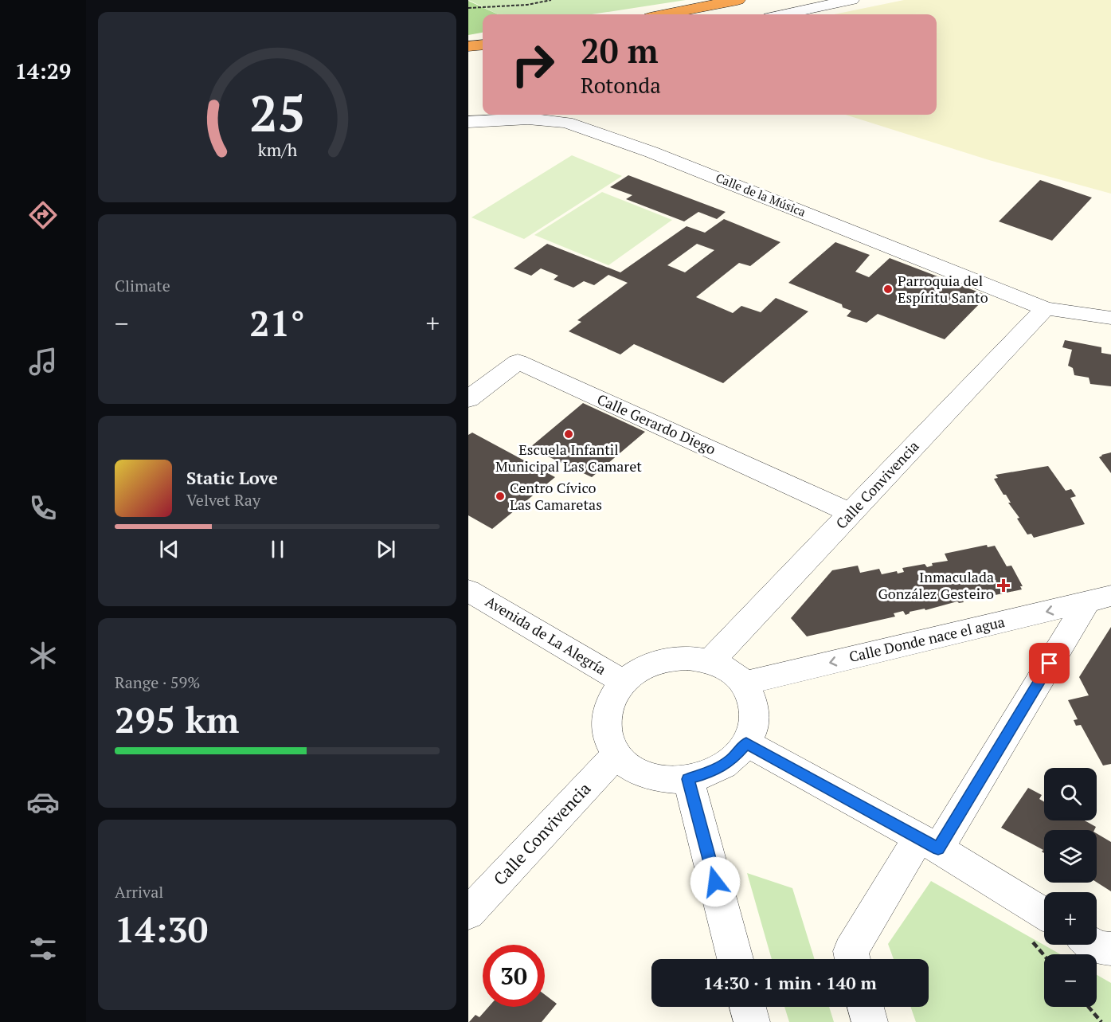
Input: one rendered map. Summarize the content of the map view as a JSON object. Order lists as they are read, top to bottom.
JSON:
{
  "streets": {
    "street": [
      "Calle de la Música",
      "Calle Gerardo Diego",
      "Calle Convivencia",
      "Avenida de La Alegría",
      "Calle Donde nace el agua"
    ]
  },
  "crossings": [
    ["Calle de la Música", "Calle Convivencia"],
    ["Calle Gerardo Diego", "Calle Convivencia"],
    ["Calle Convivencia", "Avenida de La Alegría"],
    ["Calle Convivencia", "Calle Donde nace el agua"],
    ["Avenida de La Alegría", "Calle Donde nace el agua"]
  ],
  "one_way": ["Calle Donde nace el agua"],
  "places": {
    "other": ["Parroquia del Espíritu Santo", "Escuela Infantil Municipal Las Camaret", "Centro Cívico Las Camaretas"],
    "health": ["Inmaculada González Gesteiro"]
  },
  "page": {
    "tabs": "14:29",
    "turn": ["20 m", "Rotonda"],
    "tile": [
      "Climate",
      ["Range · 59%", "295 km"],
      ["Arrival", "14:30"]
    ],
    "heat": ["−", "21°", "+"],
    "song": ["Static Love", "Velvet Ray"],
    "map_buttons": ["+", "−"],
    "limit": "30",
    "trip": "14:30 · 1 min · 140 m",
    "gauge": ["25", "km/h"]
  }
}
